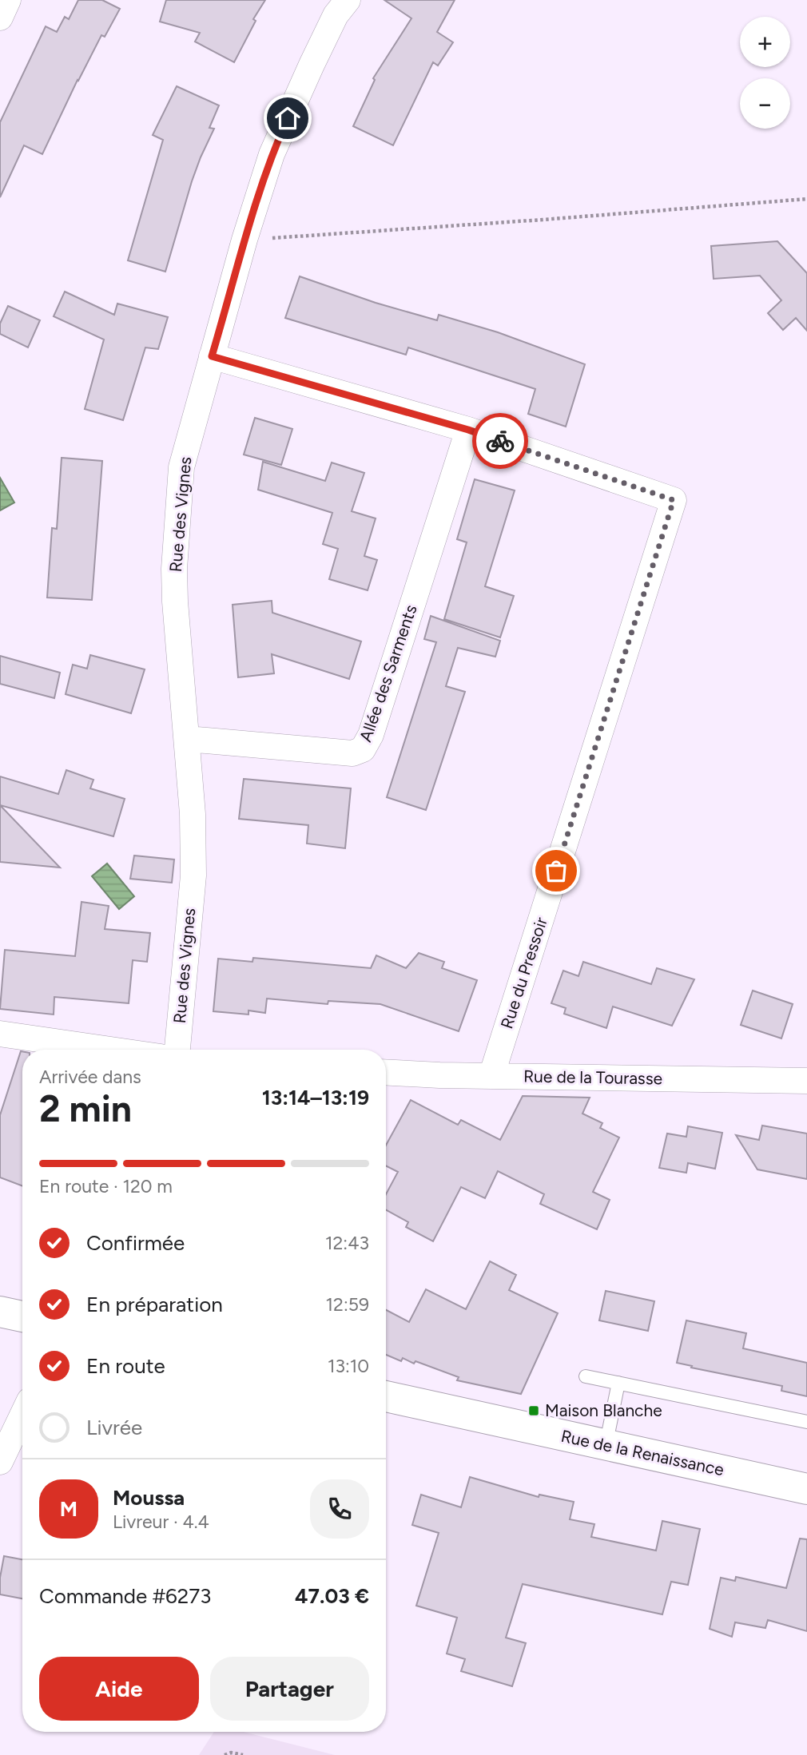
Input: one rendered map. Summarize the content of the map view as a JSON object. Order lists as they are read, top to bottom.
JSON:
{
  "streets": {
    "main road": ["Rue de la Renaissance"],
    "street": [
      "Rue des Vignes",
      "Allée des Sarments",
      "Rue du Pressoir",
      "Rue de la Tourasse"
    ]
  },
  "crossings": [
    ["Rue des Vignes", "Allée des Sarments"],
    ["Rue des Vignes", "Rue du Pressoir"],
    ["Allée des Sarments", "Rue du Pressoir"],
    ["Rue du Pressoir", "Rue de la Tourasse"]
  ],
  "places": {
    "transit": ["Maison Blanche"]
  },
  "page": {
    "map_buttons": ["+", "−"],
    "heading": ["2 min", "Arrivée dans", "13:14–13:19"],
    "panel": [
      "Moussa",
      "Livreur · 4.4",
      "Commande #6273",
      "47.03 €"
    ],
    "bar": "En route · 120 m",
    "list": [
      ["Confirmée", "12:43"],
      ["En préparation", "12:59"],
      ["En route", "13:10"],
      "Livrée"
    ],
    "round": "M",
    "buttons": ["Aide", "Partager"]
  }
}
